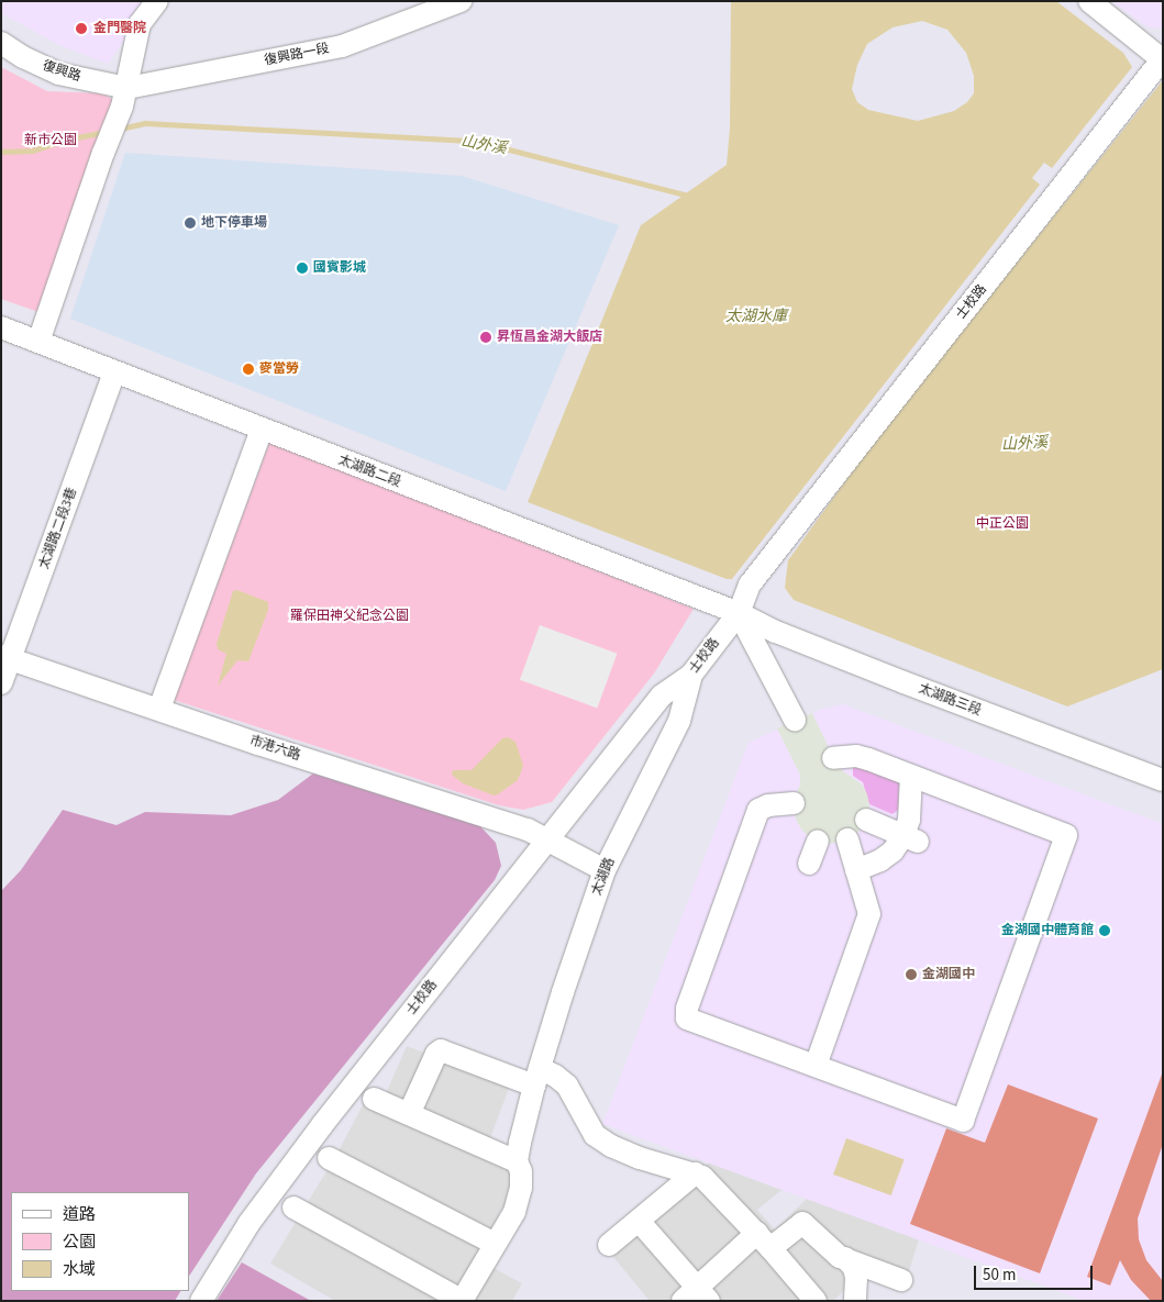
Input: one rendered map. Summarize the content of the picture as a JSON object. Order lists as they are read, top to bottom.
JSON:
{
  "streets": {
    "street": [
      "復興路一段",
      "復興路",
      "士校路",
      "太湖路二段",
      "太湖路二段3巷",
      "太湖路三段",
      "市港六路",
      "太湖路"
    ]
  },
  "crossings": [
    ["復興路一段", "復興路"],
    ["士校路", "太湖路二段"],
    ["士校路", "太湖路三段"],
    ["士校路", "市港六路"],
    ["士校路", "太湖路"],
    ["太湖路二段", "太湖路二段3巷"],
    ["太湖路二段", "太湖路三段"],
    ["太湖路二段3巷", "市港六路"],
    ["市港六路", "太湖路"]
  ],
  "water": ["山外溪", "太湖水庫"],
  "parks": ["新市公園", "中正公園", "羅保田神父紀念公園"],
  "places": [
    "金門醫院",
    "地下停車場",
    "國賓影城",
    "昇恆昌金湖大飯店",
    "麥當勞",
    "金湖國中體育館",
    "金湖國中"
  ],
  "legend": ["道路", "公園", "水域"],
  "scale_bar": "50 m"
}
